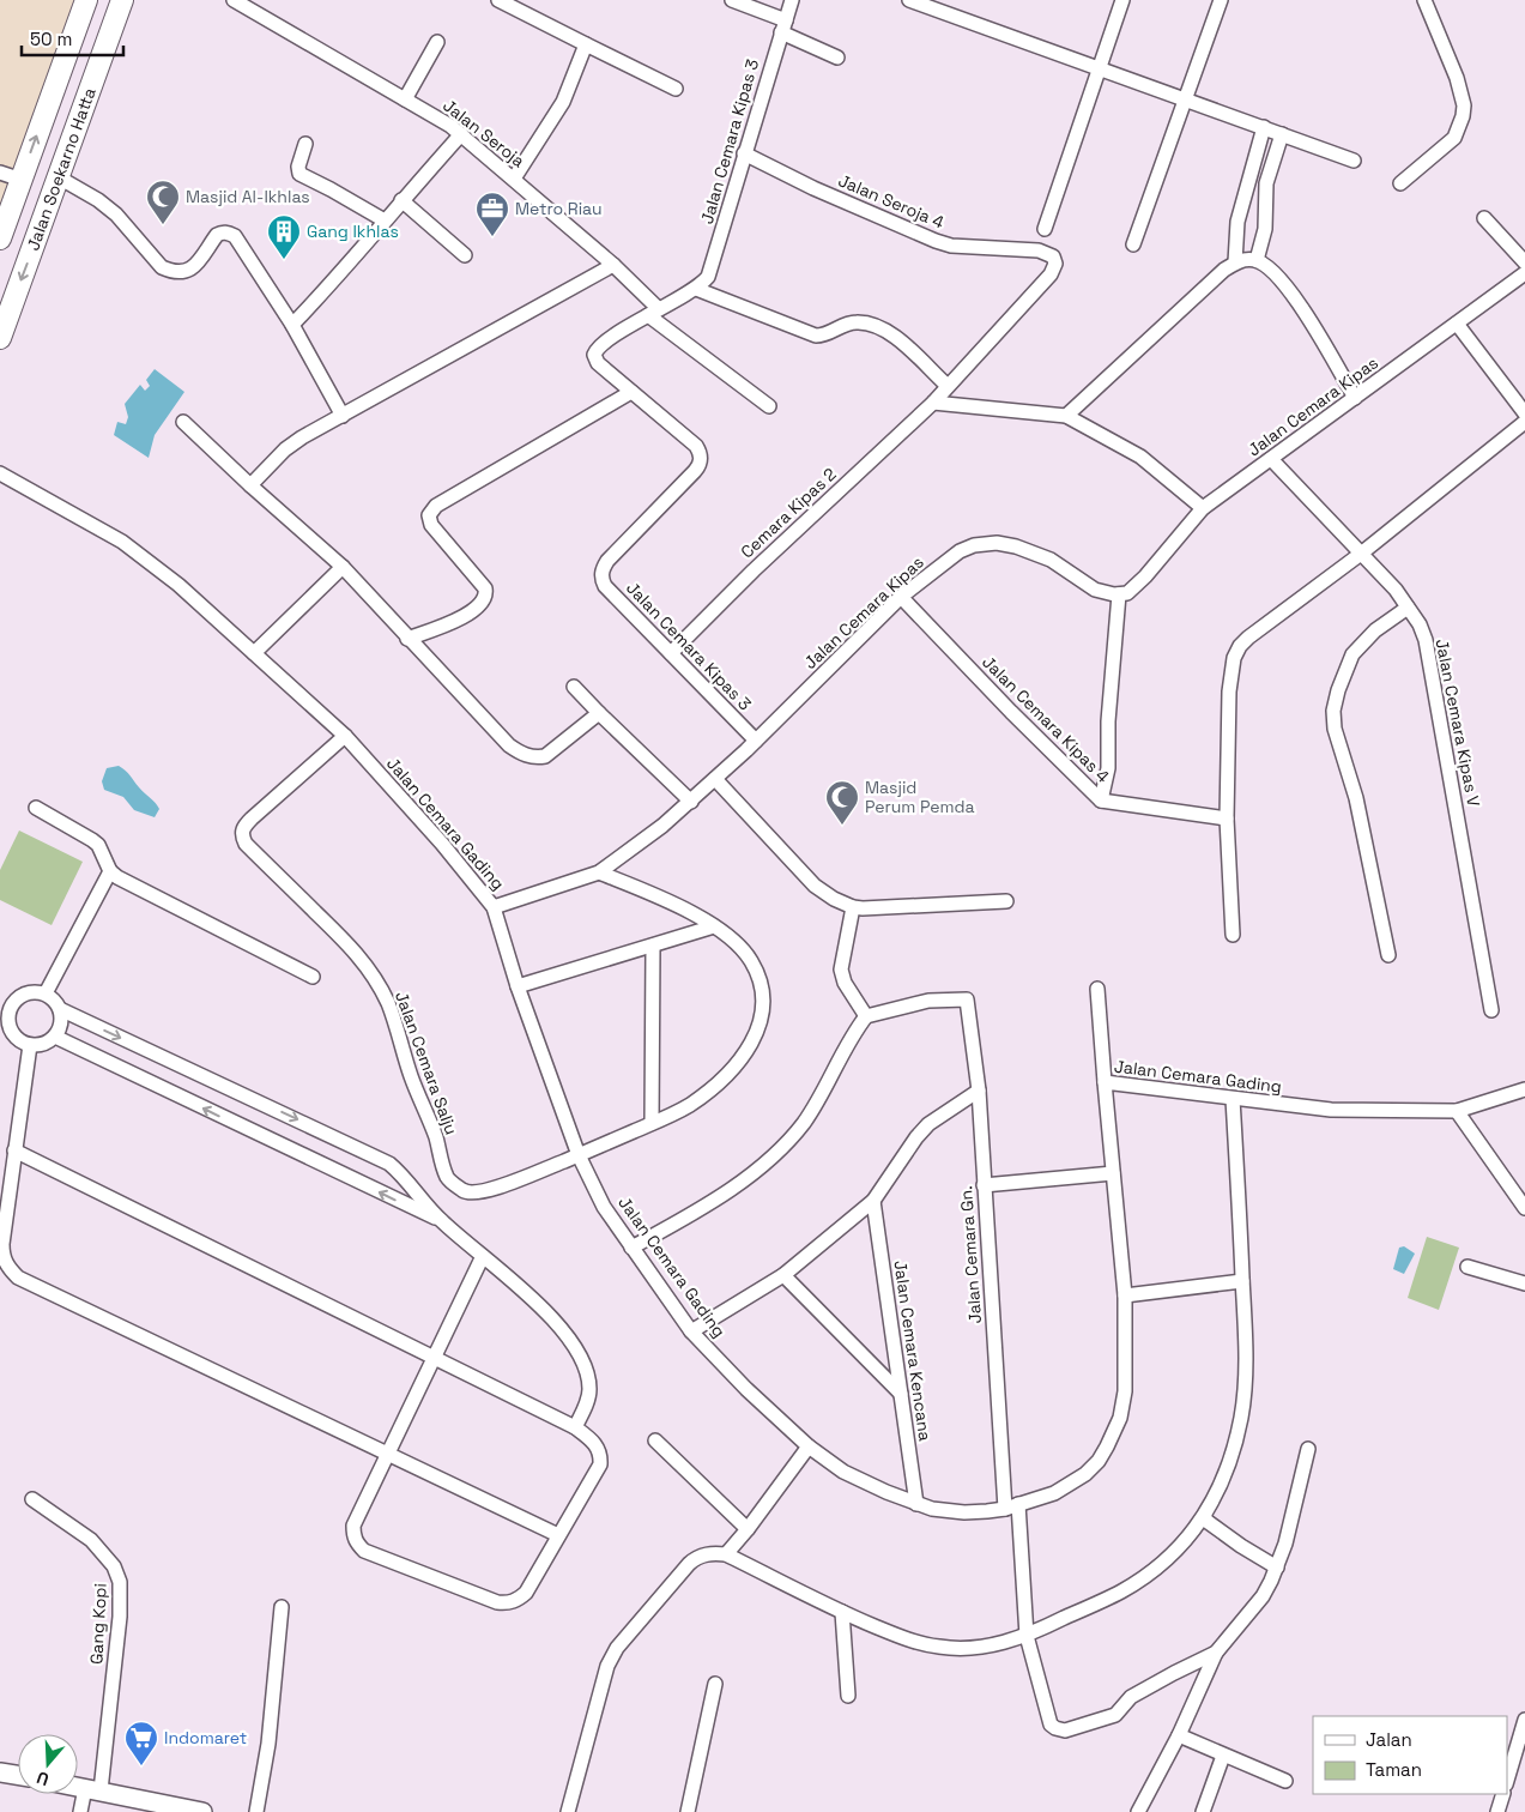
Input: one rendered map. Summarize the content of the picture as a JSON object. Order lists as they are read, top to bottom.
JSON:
{
  "streets": {
    "main road": ["Jalan Soekarno Hatta"],
    "street": [
      "Jalan Seroja",
      "Jalan Cemara Kipas 3",
      "Jalan Seroja 4",
      "Jalan Cemara Kipas",
      "Cemara Kipas 2",
      "Jalan Cemara Kipas 4",
      "Jalan Cemara Kipas V",
      "Jalan Cemara Gading",
      "Jalan Cemara Salju",
      "Jalan Cemara Gn.",
      "Jalan Cemara Kencana",
      "Gang Kopi"
    ]
  },
  "crossings": [
    ["Jalan Seroja", "Jalan Cemara Kipas 3"],
    ["Jalan Cemara Kipas 3", "Jalan Seroja 4"],
    ["Jalan Cemara Kipas 3", "Jalan Cemara Kipas"],
    ["Jalan Cemara Kipas 3", "Cemara Kipas 2"],
    ["Jalan Seroja 4", "Cemara Kipas 2"],
    ["Jalan Cemara Kipas", "Jalan Cemara Kipas 4"],
    ["Jalan Cemara Kipas", "Jalan Cemara Kipas V"],
    ["Jalan Cemara Kipas", "Jalan Cemara Gading"],
    ["Jalan Cemara Gading", "Jalan Cemara Salju"],
    ["Jalan Cemara Gading", "Jalan Cemara Gn."],
    ["Jalan Cemara Gading", "Jalan Cemara Kencana"]
  ],
  "places": {
    "mosque": ["Masjid Al-Ikhlas", "Masjid Perum Pemda"],
    "office": ["Metro Riau"],
    "building": ["Gang Ikhlas"],
    "supermarket": ["Indomaret"]
  },
  "legend": ["Jalan", "Taman"],
  "scale_bar": "50 m",
  "north": "bottom"
}
